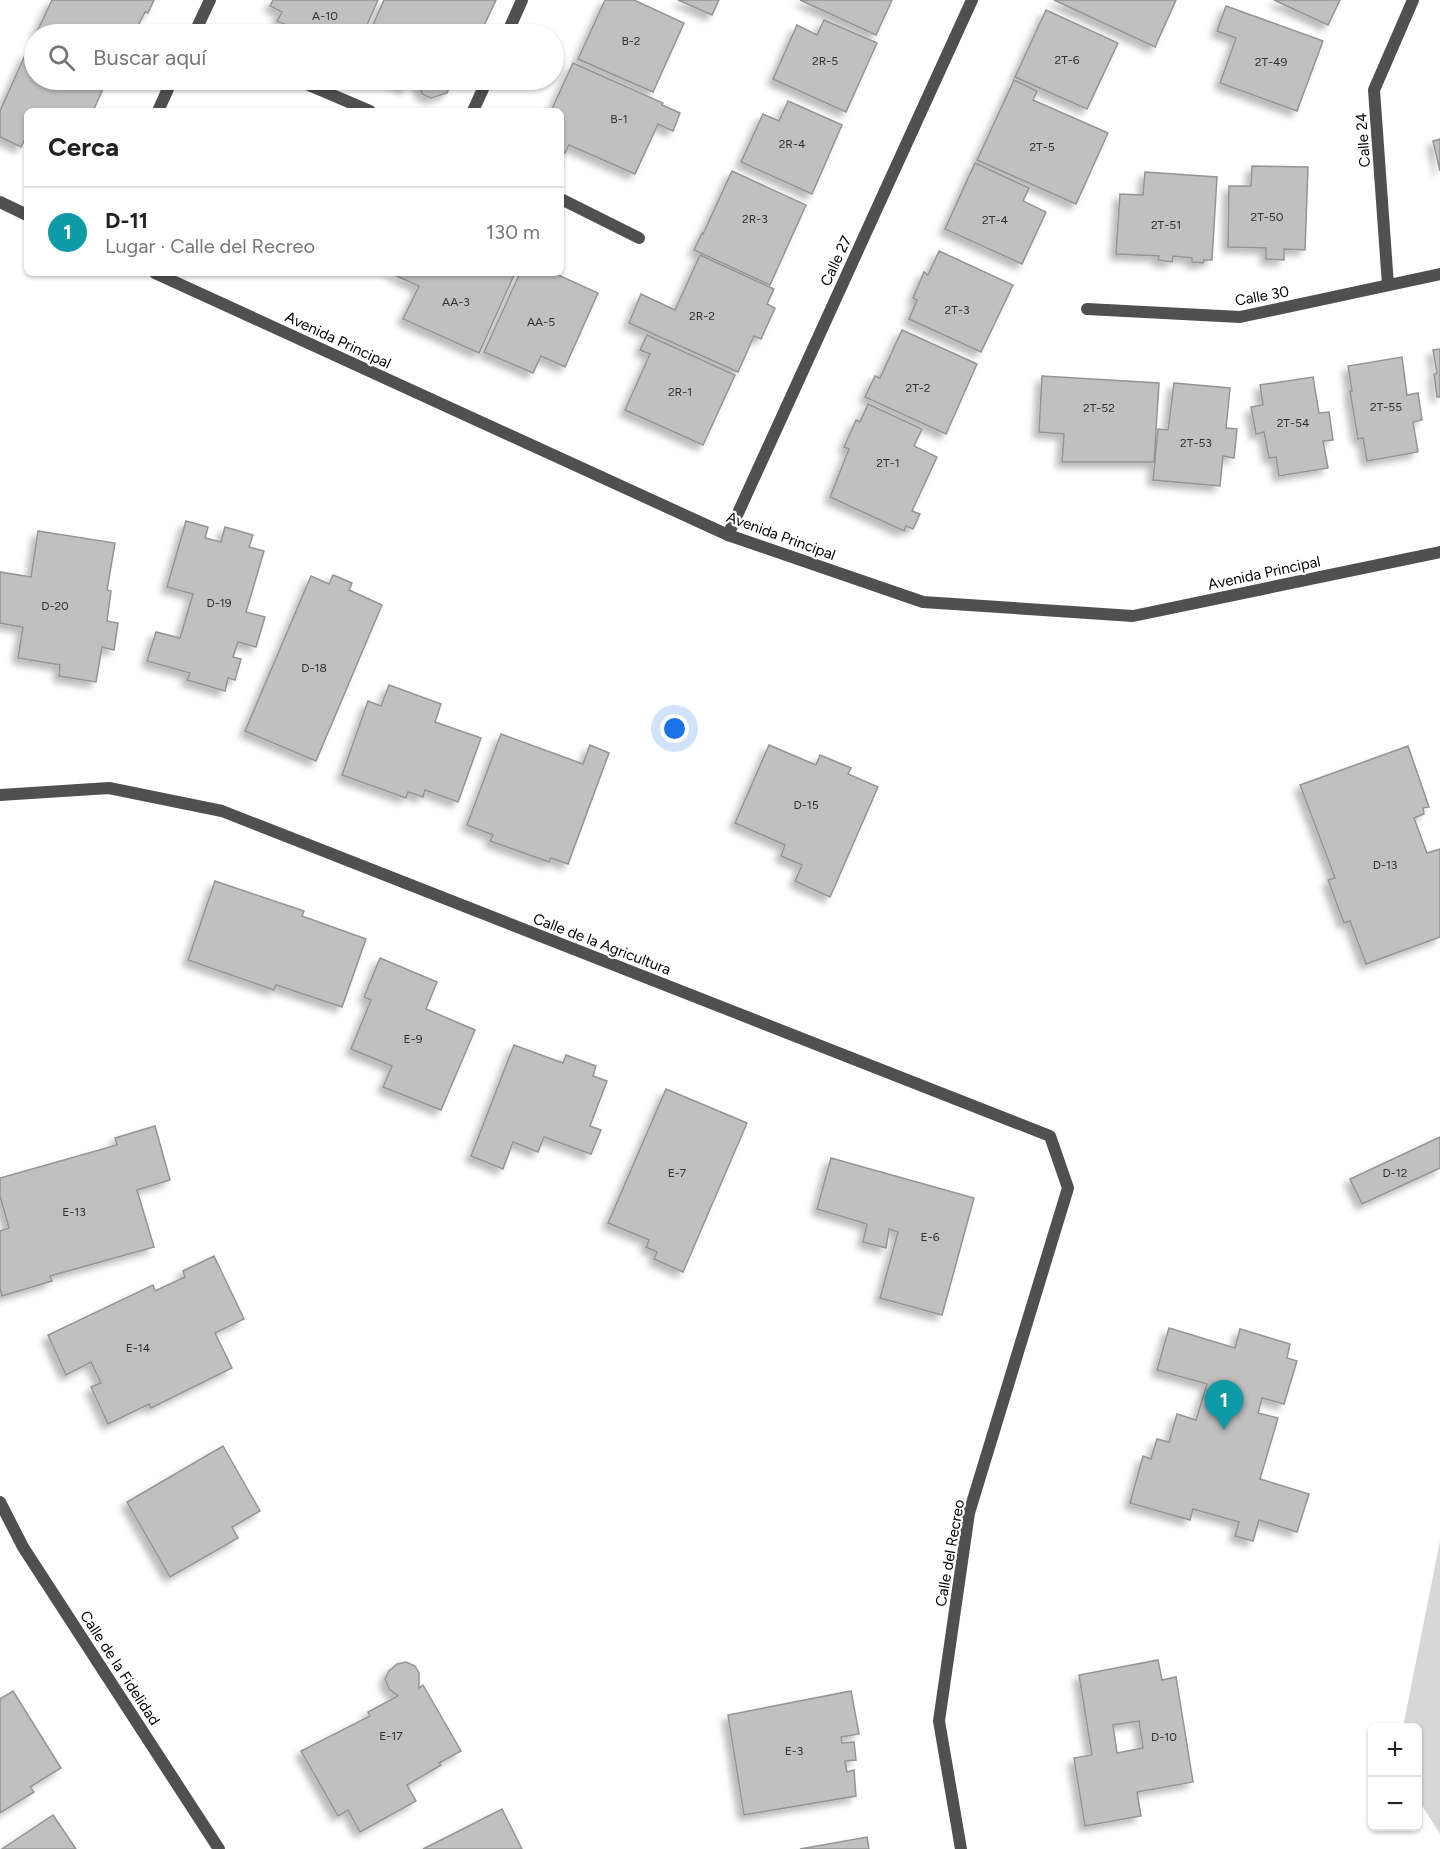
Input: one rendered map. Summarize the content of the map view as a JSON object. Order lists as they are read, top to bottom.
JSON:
{
  "streets": {
    "street": [
      "Calle 24",
      "Calle 27",
      "Calle 30",
      "Avenida Principal",
      "Calle de la Agricultura",
      "Calle del Recreo",
      "Calle de la Fidelidad"
    ]
  },
  "crossings": [
    ["Calle 24", "Calle 30"],
    ["Calle 27", "Avenida Principal"],
    ["Calle de la Agricultura", "Calle del Recreo"]
  ],
  "house_numbers": [
    "A-10",
    "B-2",
    "2T-6",
    "2R-5",
    "2T-49",
    "B-1",
    "2R-4",
    "2T-5",
    "2T-50",
    "2R-3",
    "2T-4",
    "2T-51",
    "AA-3",
    "2T-3",
    "2R-2",
    "AA-5",
    "2T-2",
    "2R-1",
    "2T-55",
    "2T-52",
    "2T-54",
    "2T-53",
    "2T-1",
    "D-19",
    "D-20",
    "D-18",
    "D-15",
    "D-13",
    "E-9",
    "E-7",
    "D-12",
    "E-13",
    "E-6",
    "E-14",
    "E-17",
    "D-10",
    "E-3"
  ],
  "page": {
    "search": "Buscar aquí",
    "heading": "Cerca",
    "list": [
      {
        "mark": "1",
        "name": "D-11",
        "note": "Lugar · Calle del Recreo",
        "value": "130 m"
      }
    ],
    "pins": "1",
    "map_buttons": ["+", "−"]
  }
}
